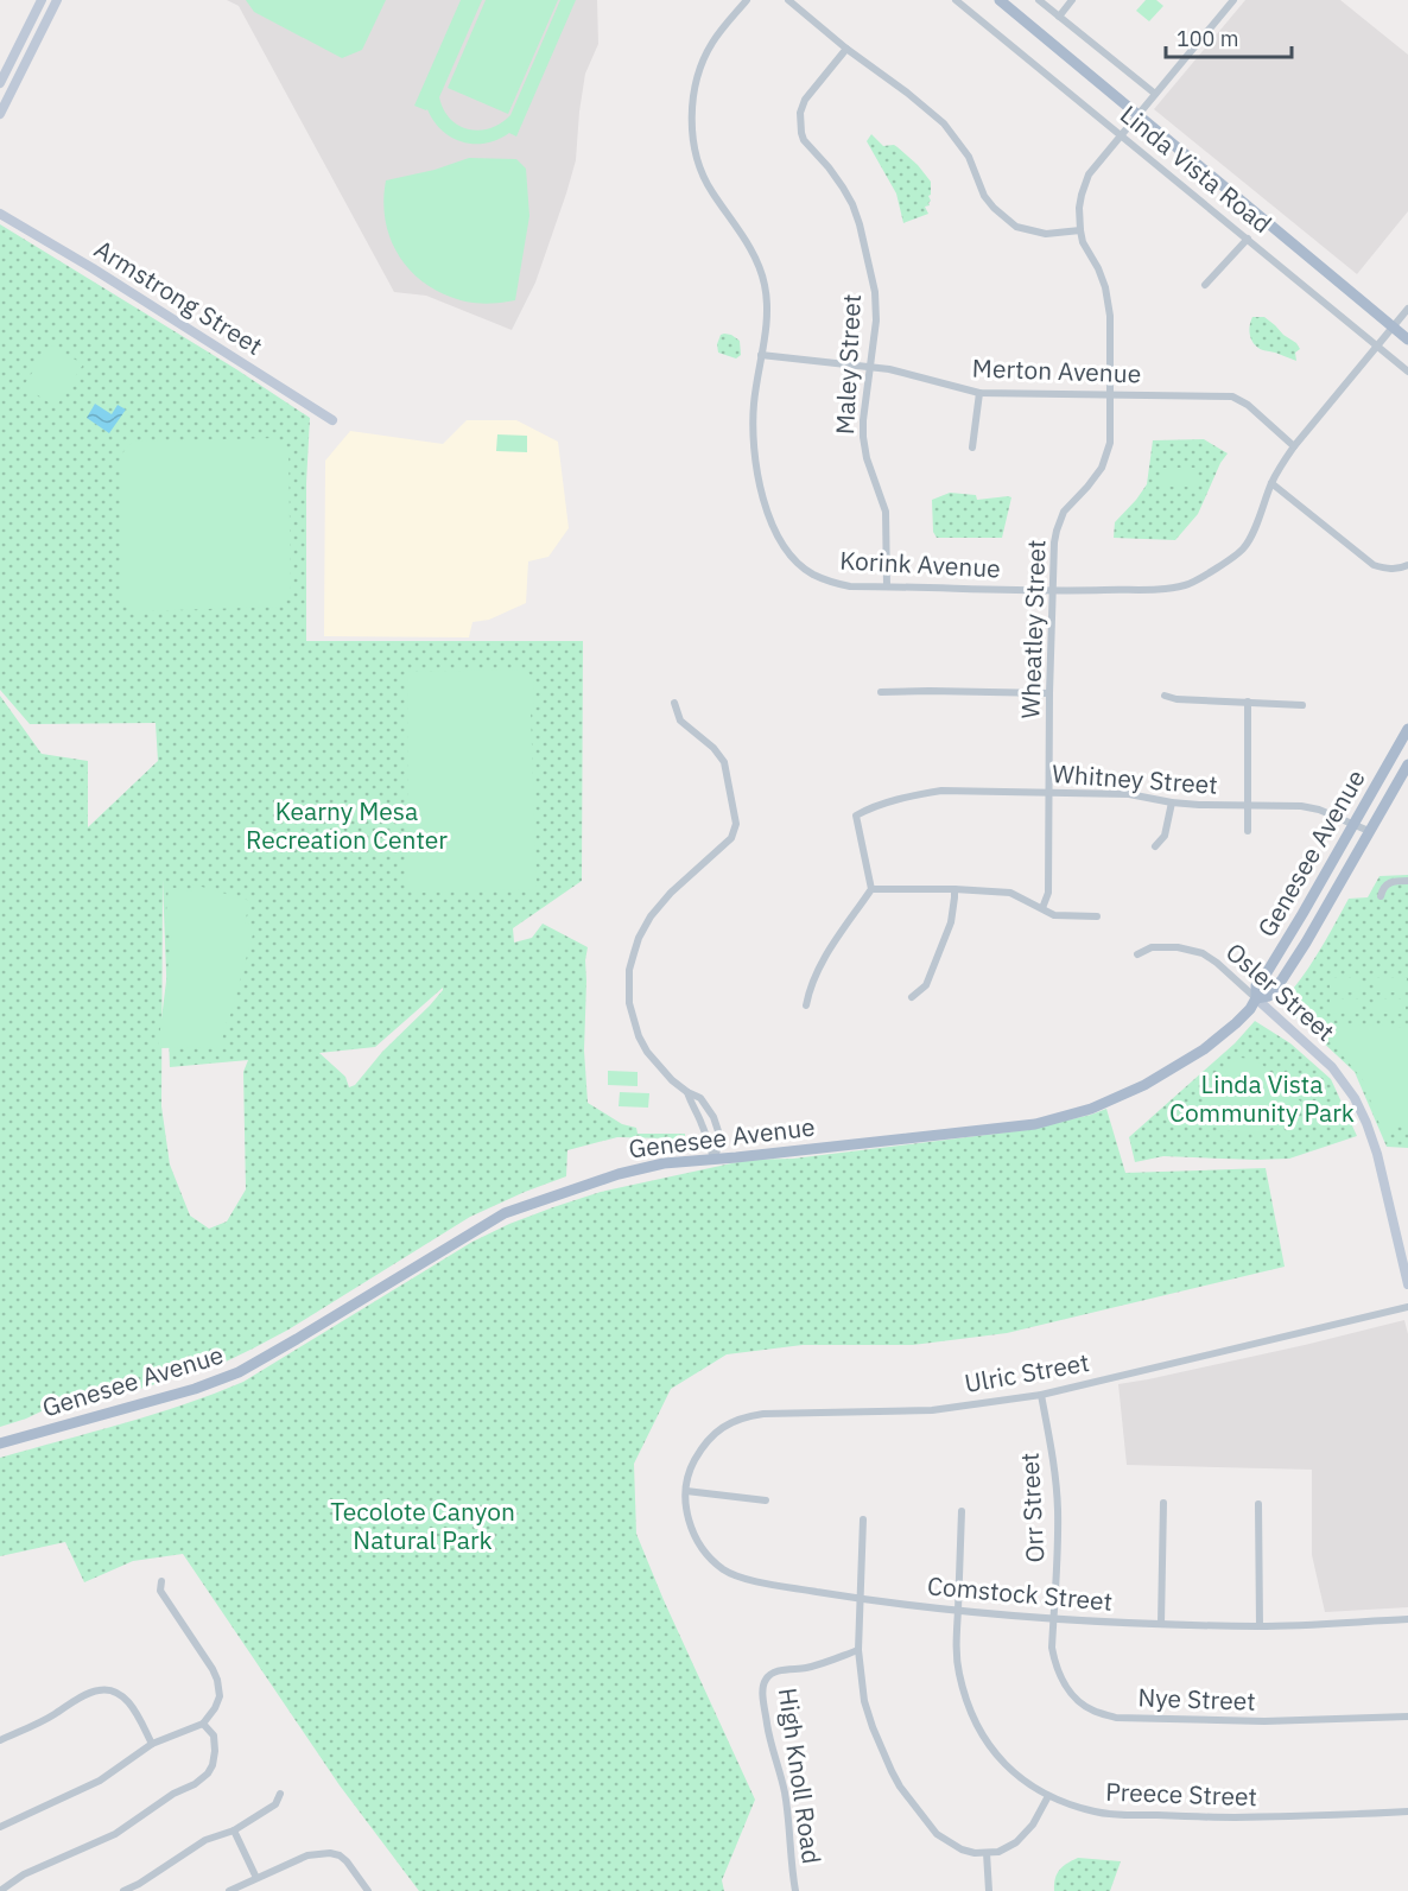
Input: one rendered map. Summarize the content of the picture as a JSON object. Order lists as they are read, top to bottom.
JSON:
{
  "streets": {
    "main road": ["Linda Vista Road", "Genesee Avenue"],
    "street": [
      "Armstrong Street",
      "Maley Street",
      "Merton Avenue",
      "Korink Avenue",
      "Wheatley Street",
      "Whitney Street",
      "Osler Street",
      "Ulric Street",
      "Orr Street",
      "Comstock Street",
      "Nye Street",
      "High Knoll Road",
      "Preece Street"
    ]
  },
  "crossings": [
    ["Linda Vista Road", "Korink Avenue"],
    ["Linda Vista Road", "Wheatley Street"],
    ["Maley Street", "Merton Avenue"],
    ["Maley Street", "Korink Avenue"],
    ["Merton Avenue", "Korink Avenue"],
    ["Merton Avenue", "Wheatley Street"],
    ["Korink Avenue", "Wheatley Street"],
    ["Wheatley Street", "Whitney Street"],
    ["Whitney Street", "Genesee Avenue"],
    ["Genesee Avenue", "Osler Street"],
    ["Ulric Street", "Orr Street"],
    ["Ulric Street", "Comstock Street"],
    ["Orr Street", "Comstock Street"],
    ["Orr Street", "Nye Street"],
    ["Comstock Street", "Nye Street"],
    ["Comstock Street", "Preece Street"]
  ],
  "parks": ["Kearny Mesa Recreation Center", "Linda Vista Community Park", "Tecolote Canyon Natural Park"],
  "scale_bar": "100 m"
}
